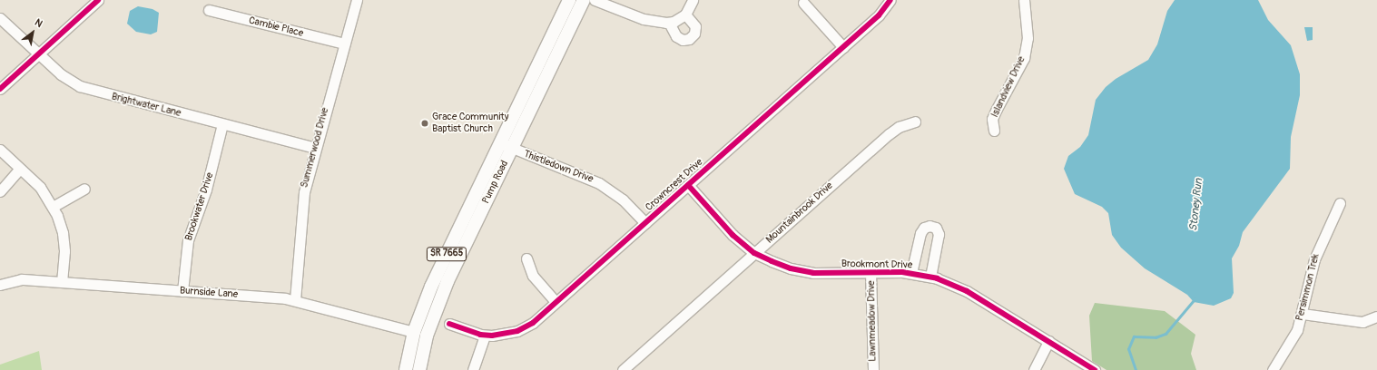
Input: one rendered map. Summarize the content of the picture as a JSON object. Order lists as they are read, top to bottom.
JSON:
{
  "streets": {
    "main road": ["Pump Road", "SR 7665"],
    "street": [
      "Cambie Place",
      "Islandview Drive",
      "Brightwater Lane",
      "Summerwood Drive",
      "Thistledown Drive",
      "Crowncrest Drive",
      "Brookwater Drive",
      "Mountainbrook Drive",
      "Brookmont Drive",
      "Persimmon Trek",
      "Burnside Lane",
      "Lawnmeadow Drive"
    ]
  },
  "crossings": [
    ["Cambie Place", "Summerwood Drive"],
    ["Brightwater Lane", "Summerwood Drive"],
    ["Brightwater Lane", "Brookwater Drive"],
    ["Summerwood Drive", "Burnside Lane"],
    ["Thistledown Drive", "Pump Road"],
    ["Thistledown Drive", "Crowncrest Drive"],
    ["Pump Road", "Burnside Lane"],
    ["Crowncrest Drive", "Brookmont Drive"],
    ["Brookwater Drive", "Burnside Lane"],
    ["Mountainbrook Drive", "Brookmont Drive"],
    ["Brookmont Drive", "Lawnmeadow Drive"]
  ],
  "water": ["Stoney Run"],
  "places": ["Grace Community Baptist Church"],
  "north": "top right"
}
